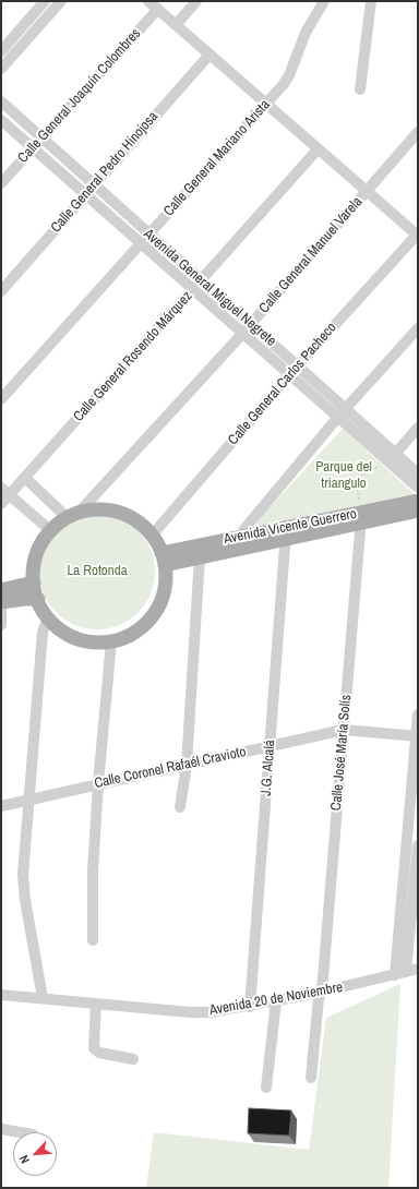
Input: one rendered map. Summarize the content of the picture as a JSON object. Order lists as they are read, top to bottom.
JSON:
{
  "streets": {
    "main road": ["Avenida Vicente Guerrero"],
    "street": [
      "Calle General Joaquín Colombres",
      "Calle General Mariano Arista",
      "Calle General Pedro Hinojosa",
      "Calle General Manuel Varela",
      "Avenida General Miguel Negrete",
      "Calle General Rosendo Márquez",
      "Calle General Carlos Pacheco",
      "Calle José María Solís",
      "Calle Coronel Rafaél Cravioto",
      "J.G. Alcalá",
      "Avenida 20 de Noviembre"
    ]
  },
  "crossings": [
    ["Calle General Joaquín Colombres", "Avenida General Miguel Negrete"],
    ["Calle General Mariano Arista", "Avenida General Miguel Negrete"],
    ["Calle General Pedro Hinojosa", "Avenida General Miguel Negrete"],
    ["Calle General Manuel Varela", "Avenida General Miguel Negrete"],
    ["Calle General Manuel Varela", "Calle General Carlos Pacheco"],
    ["Calle General Manuel Varela", "Avenida Vicente Guerrero"],
    ["Avenida General Miguel Negrete", "Calle General Rosendo Márquez"],
    ["Avenida General Miguel Negrete", "Calle General Carlos Pacheco"],
    ["Calle General Carlos Pacheco", "Avenida Vicente Guerrero"],
    ["Avenida Vicente Guerrero", "Calle José María Solís"],
    ["Avenida Vicente Guerrero", "J.G. Alcalá"],
    ["Calle José María Solís", "Calle Coronel Rafaél Cravioto"],
    ["Calle José María Solís", "Avenida 20 de Noviembre"],
    ["Calle Coronel Rafaél Cravioto", "J.G. Alcalá"],
    ["J.G. Alcalá", "Avenida 20 de Noviembre"]
  ],
  "parks": ["Parque del triangulo", "La Rotonda"],
  "north": "bottom left"
}
